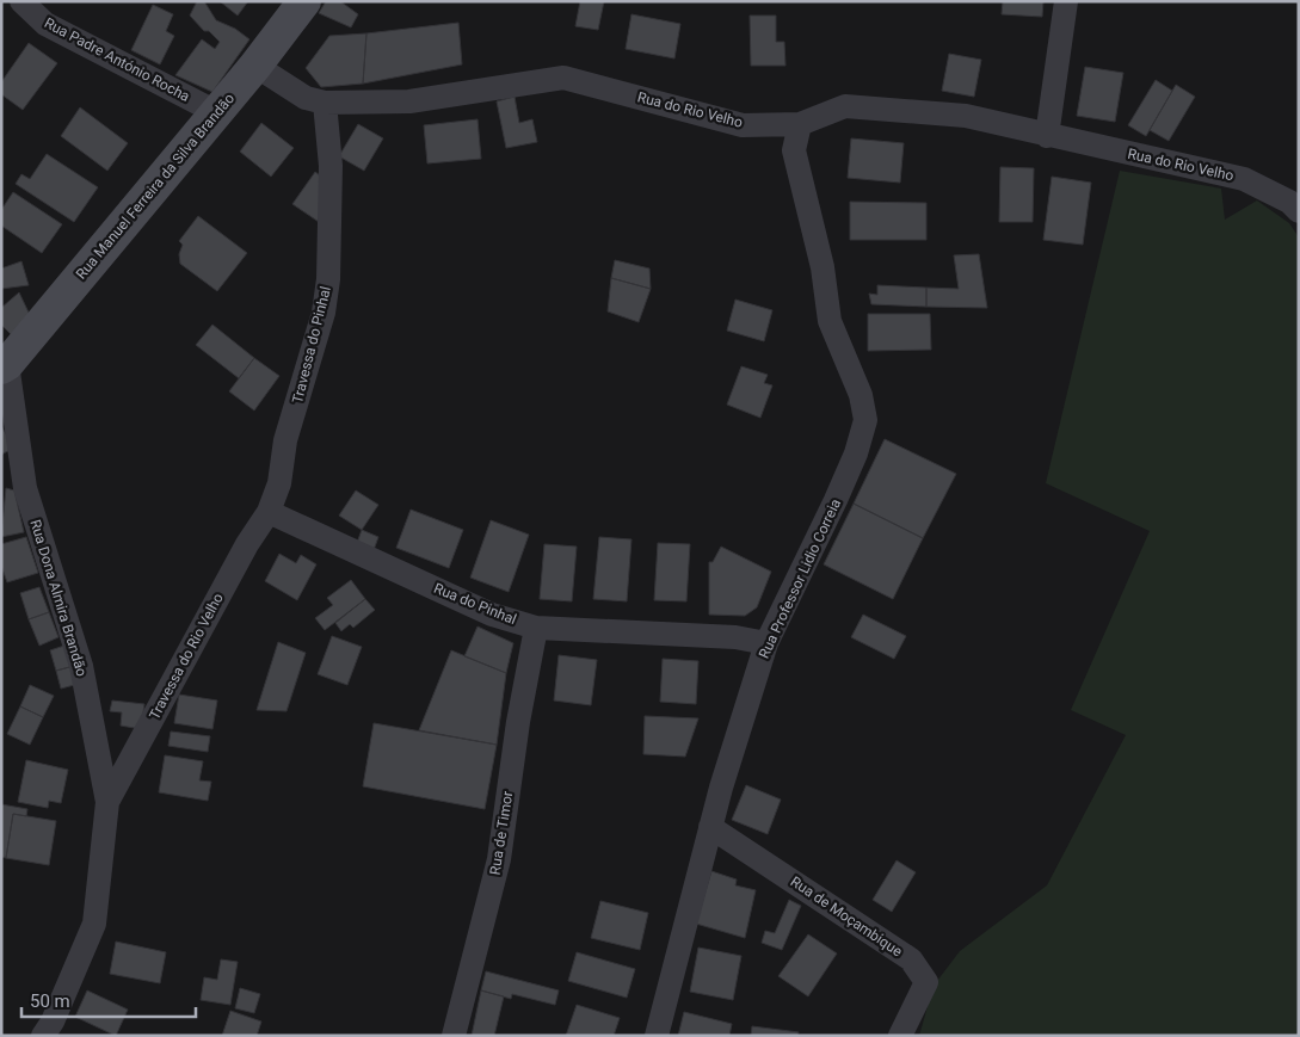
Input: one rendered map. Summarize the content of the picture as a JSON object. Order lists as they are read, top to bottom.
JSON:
{
  "streets": {
    "main road": ["Rua Manuel Ferreira da Silva Brandão"],
    "street": [
      "Rua Padre António Rocha",
      "Rua do Rio Velho",
      "Travessa do Pinhal",
      "Rua Professor Lidio Correia",
      "Rua Dona Almira Brandão",
      "Rua do Pinhal",
      "Travessa do Rio Velho",
      "Rua de Timor",
      "Rua de Moçambique"
    ]
  },
  "crossings": [
    ["Rua Padre António Rocha", "Rua Manuel Ferreira da Silva Brandão"],
    ["Rua do Rio Velho", "Rua Manuel Ferreira da Silva Brandão"],
    ["Rua do Rio Velho", "Travessa do Pinhal"],
    ["Rua do Rio Velho", "Rua Professor Lidio Correia"],
    ["Rua Manuel Ferreira da Silva Brandão", "Rua Dona Almira Brandão"],
    ["Travessa do Pinhal", "Rua do Pinhal"],
    ["Travessa do Pinhal", "Travessa do Rio Velho"],
    ["Rua Professor Lidio Correia", "Rua do Pinhal"],
    ["Rua Professor Lidio Correia", "Rua de Moçambique"],
    ["Rua Dona Almira Brandão", "Travessa do Rio Velho"],
    ["Rua do Pinhal", "Travessa do Rio Velho"],
    ["Rua do Pinhal", "Rua de Timor"]
  ],
  "scale_bar": "50 m"
}
